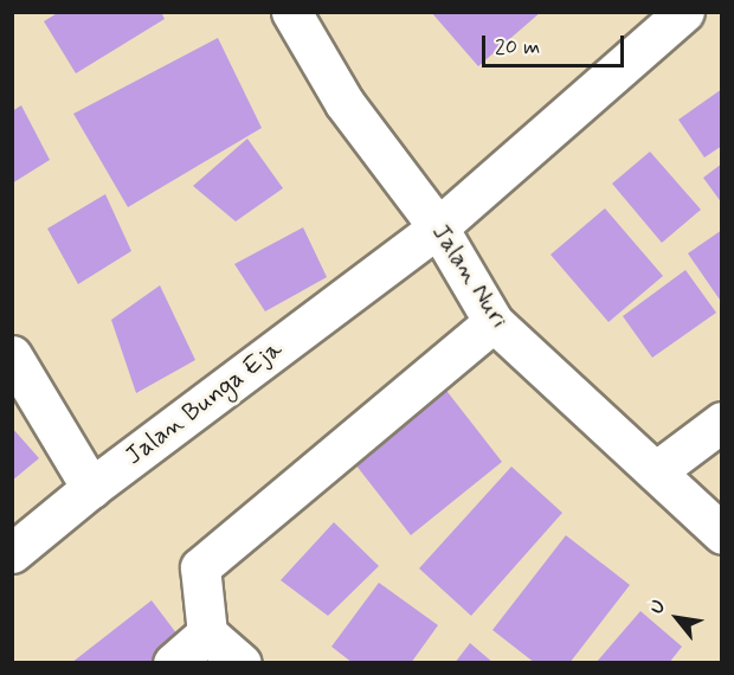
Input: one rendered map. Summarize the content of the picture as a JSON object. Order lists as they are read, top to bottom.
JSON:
{
  "streets": {
    "street": ["Jalan Nuri", "Jalan Bunga Eja"]
  },
  "crossings": [
    ["Jalan Nuri", "Jalan Bunga Eja"]
  ],
  "scale_bar": "20 m",
  "north": "top left"
}
